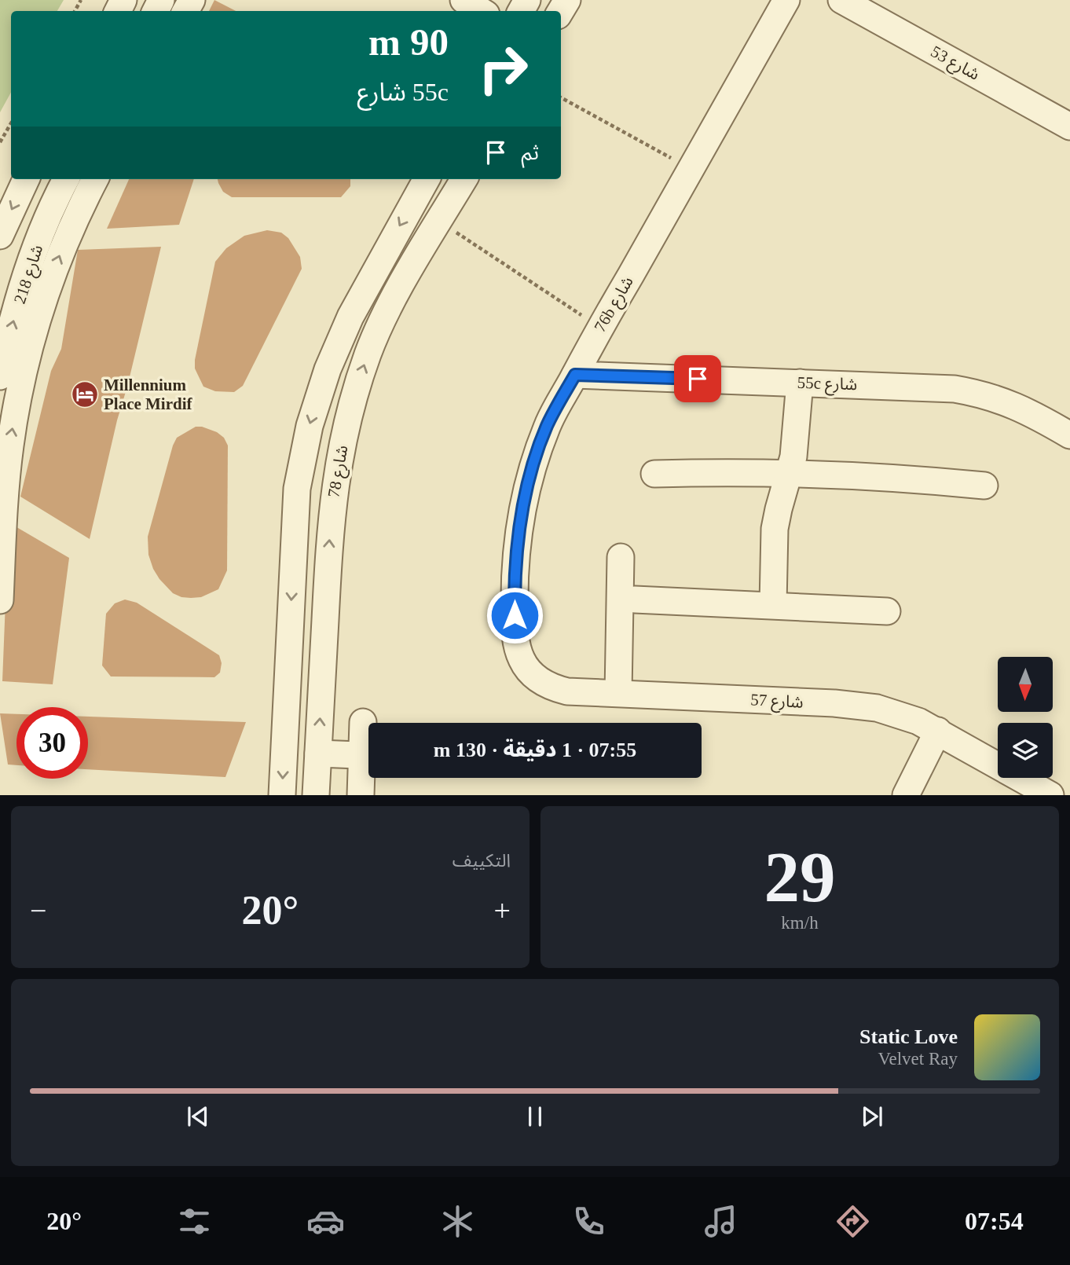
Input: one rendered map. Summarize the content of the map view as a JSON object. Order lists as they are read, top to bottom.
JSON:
{
  "streets": {
    "street": [
      "شارع 53",
      "شارع 218",
      "76b شارع",
      "55c شارع",
      "شارع 78",
      "شارع 57"
    ]
  },
  "crossings": [
    ["76b شارع", "55c شارع"],
    ["76b شارع", "شارع 57"]
  ],
  "places": {
    "hotel": ["Millennium Place Mirdif"]
  },
  "north": "bottom",
  "page": {
    "turn": ["90 m", "55c شارع"],
    "then": "ثم",
    "limit": "30",
    "trip": "07:55 · 1 دقيقة · 130 m",
    "tile": [
      ["29", "km/h"],
      "التكييف"
    ],
    "heat": ["−", "20°", "+"],
    "song": ["Static Love", "Velvet Ray"],
    "tabs": ["07:54", "20°"]
  }
}
